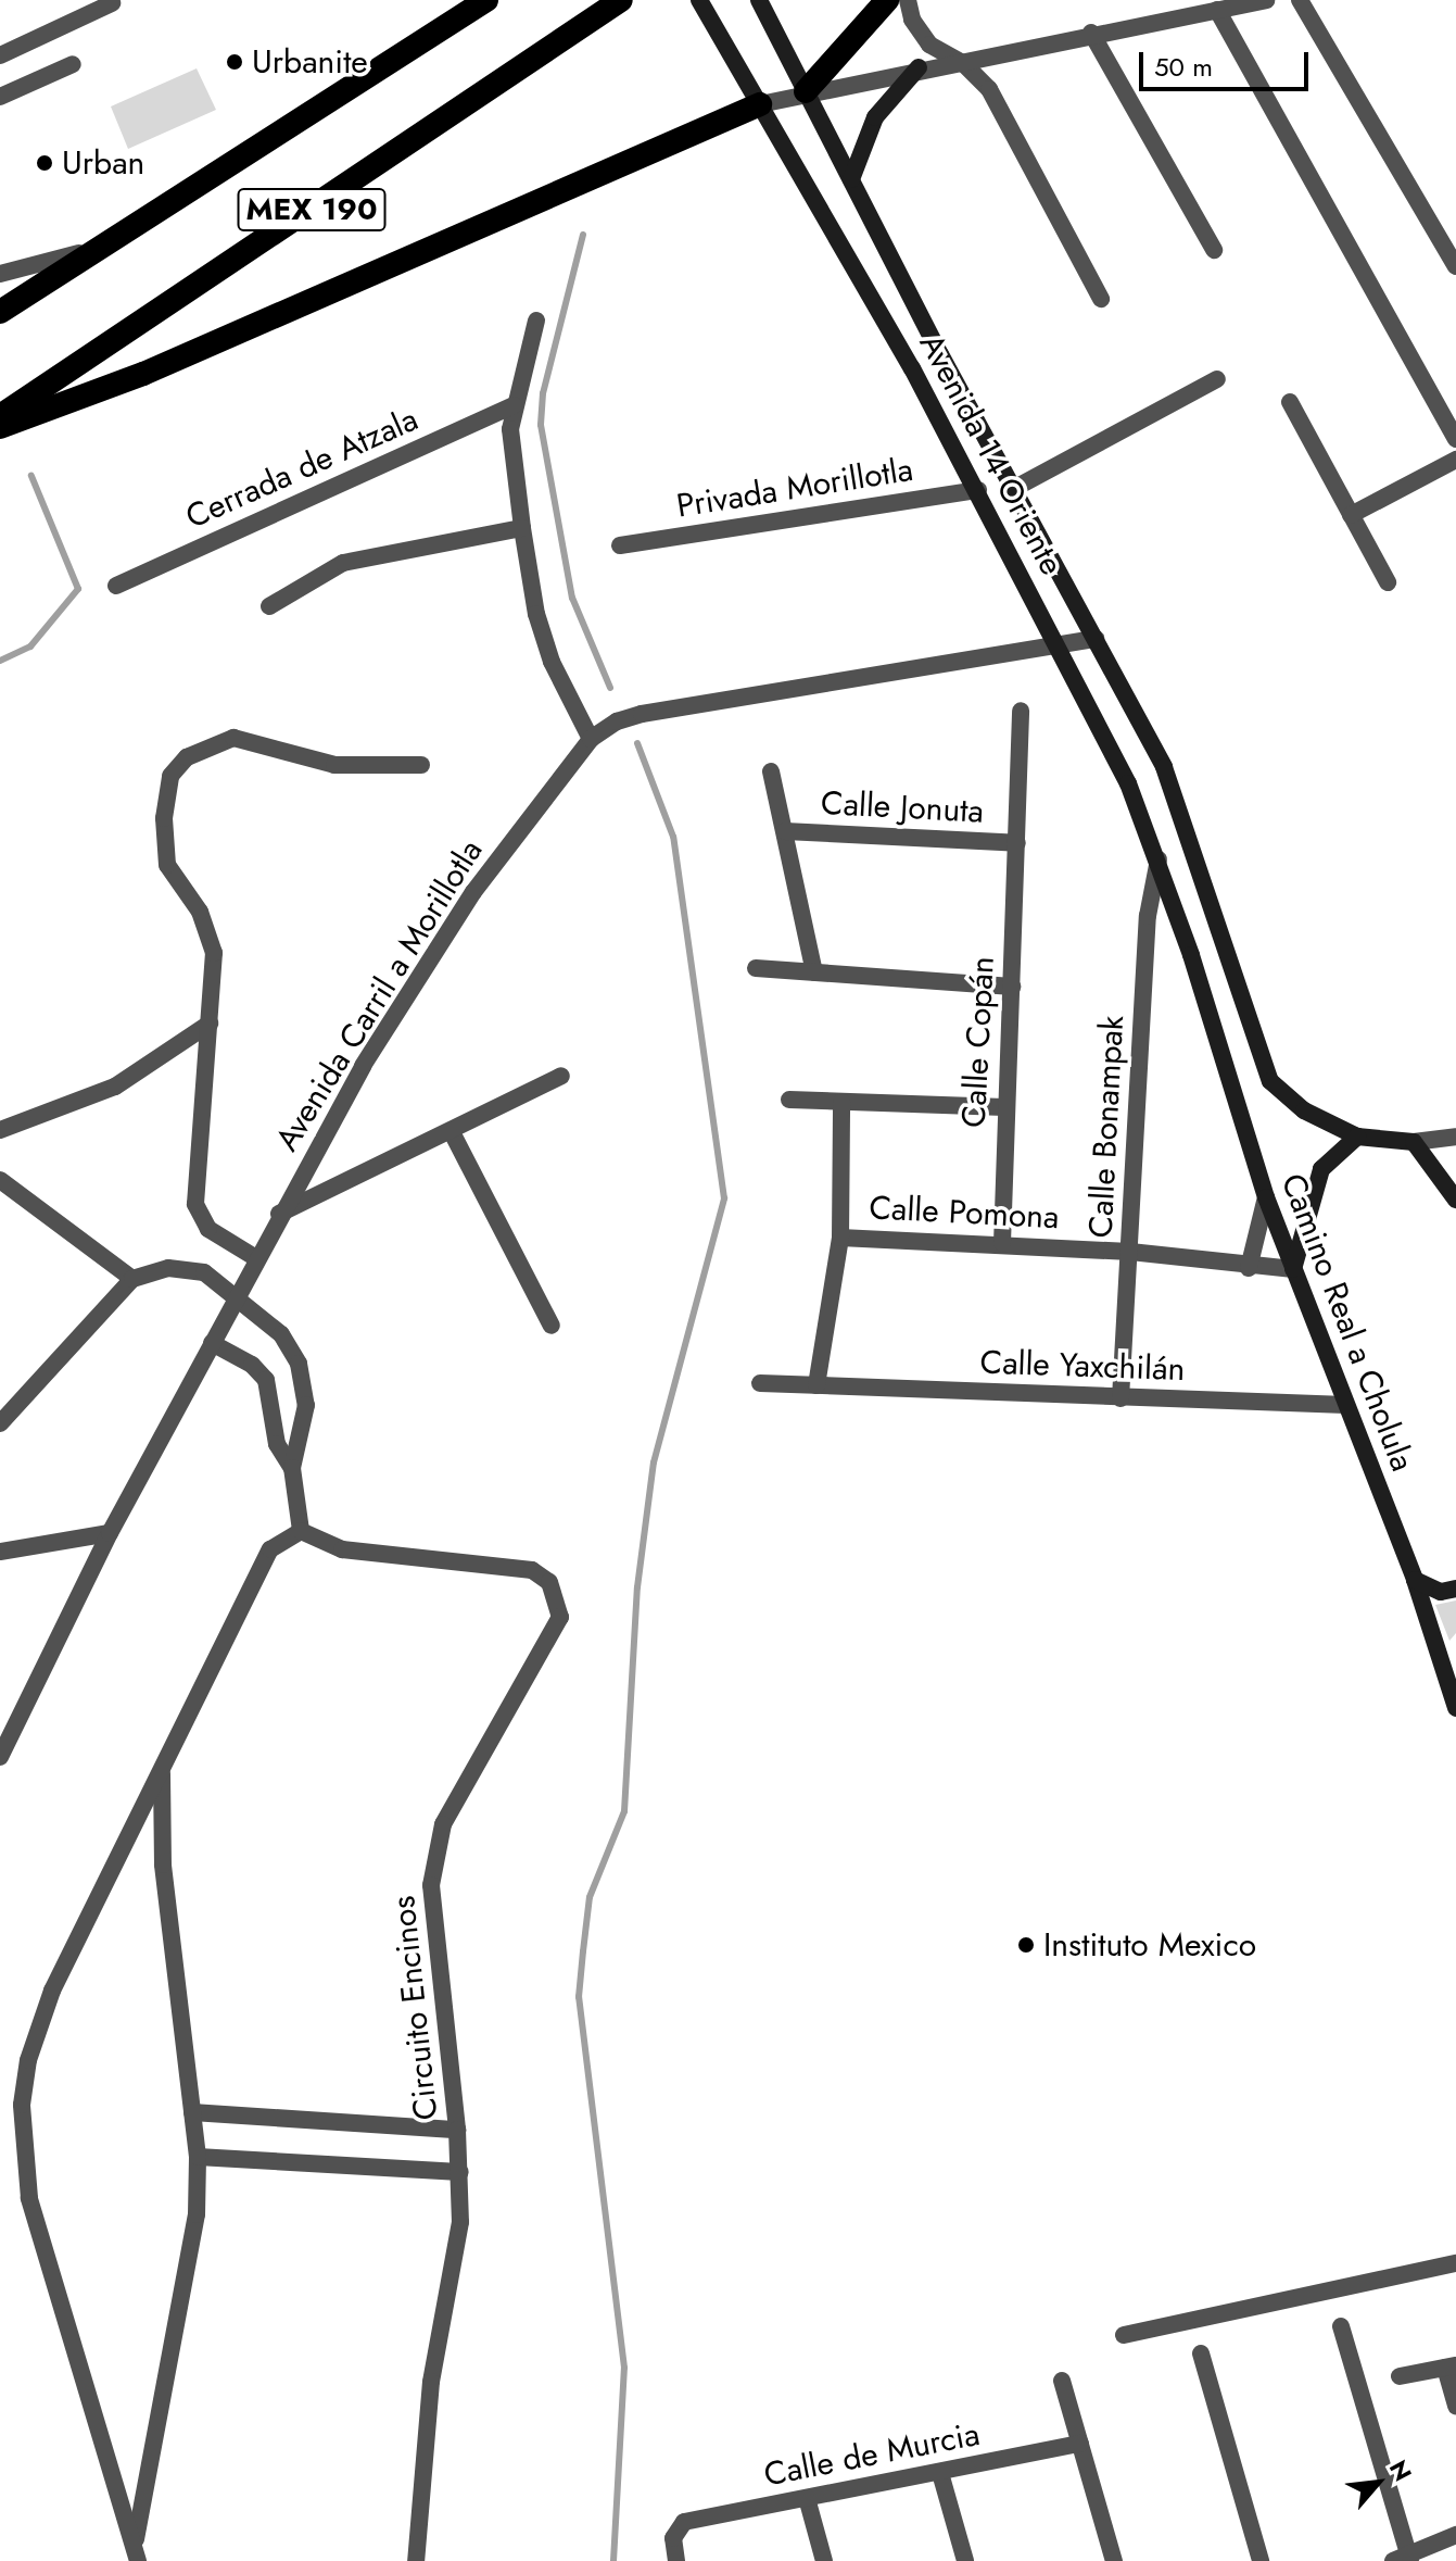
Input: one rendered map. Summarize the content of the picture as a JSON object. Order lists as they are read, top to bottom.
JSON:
{
  "streets": {
    "highway": ["MEX 190"],
    "main road": ["Avenida 14 Oriente", "Camino Real a Cholula"],
    "street": [
      "Cerrada de Atzala",
      "Privada Morillotla",
      "Calle Jonuta",
      "Avenida Carril a Morillotla",
      "Calle Copán",
      "Calle Bonampak",
      "Calle Pomona",
      "Calle Yaxchilán",
      "Circuito Encinos",
      "Calle de Murcia"
    ]
  },
  "crossings": [
    ["Avenida 14 Oriente", "Privada Morillotla"],
    ["Avenida 14 Oriente", "Avenida Carril a Morillotla"],
    ["Avenida 14 Oriente", "Calle Bonampak"],
    ["Avenida 14 Oriente", "Camino Real a Cholula"],
    ["Calle Jonuta", "Calle Copán"],
    ["Calle Copán", "Calle Pomona"],
    ["Calle Bonampak", "Calle Pomona"],
    ["Calle Bonampak", "Calle Yaxchilán"],
    ["Calle Pomona", "Camino Real a Cholula"],
    ["Camino Real a Cholula", "Calle Yaxchilán"]
  ],
  "places": ["Urbanite", "Urban", "Instituto Mexico"],
  "scale_bar": "50 m",
  "north": "top right"
}
